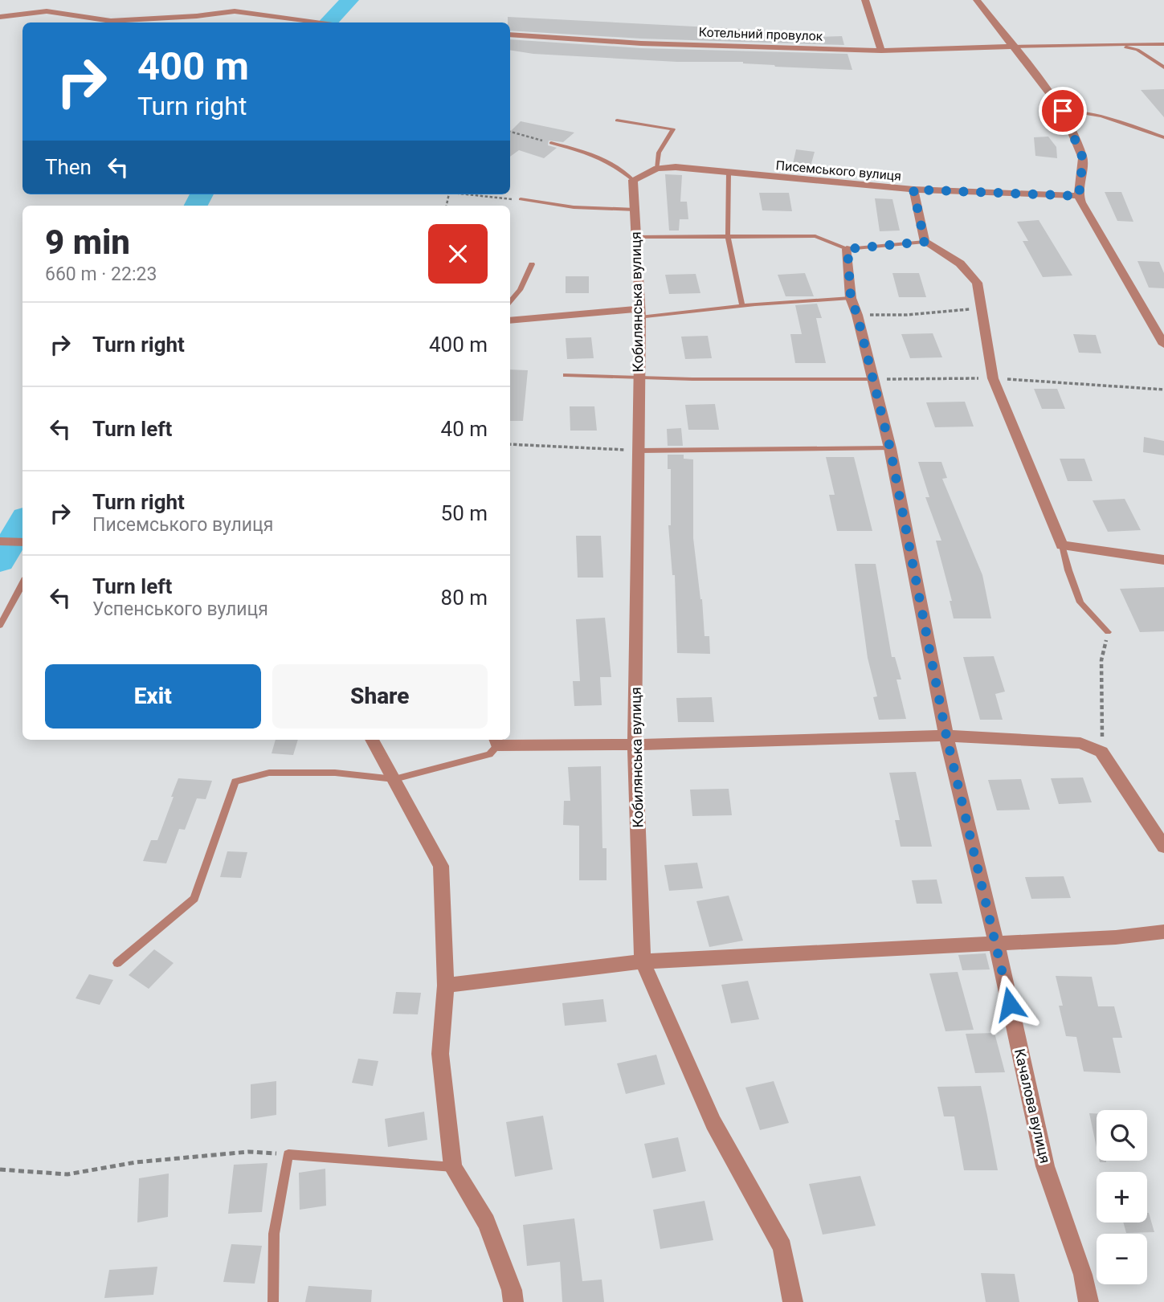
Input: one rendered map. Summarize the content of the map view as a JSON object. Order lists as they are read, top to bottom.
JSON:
{
  "streets": {
    "street": [
      "Котельний провулок",
      "Писемського вулиця",
      "Кобилянська вулиця",
      "Качалова вулиця"
    ]
  },
  "crossings": [
    ["Писемського вулиця", "Кобилянська вулиця"]
  ],
  "page": {
    "turn": ["400 m", "Turn right"],
    "then": "Then",
    "heading": ["9 min", "660 m · 22:23"],
    "list": [
      {
        "name": "Turn right",
        "value": "400 m"
      },
      {
        "name": "Turn left",
        "value": "40 m"
      },
      {
        "name": "Turn right",
        "note": "Писемського вулиця",
        "value": "50 m"
      },
      {
        "name": "Turn left",
        "note": "Успенського вулиця",
        "value": "80 m"
      }
    ],
    "buttons": ["Exit", "Share"],
    "map_buttons": ["+", "−"]
  }
}
